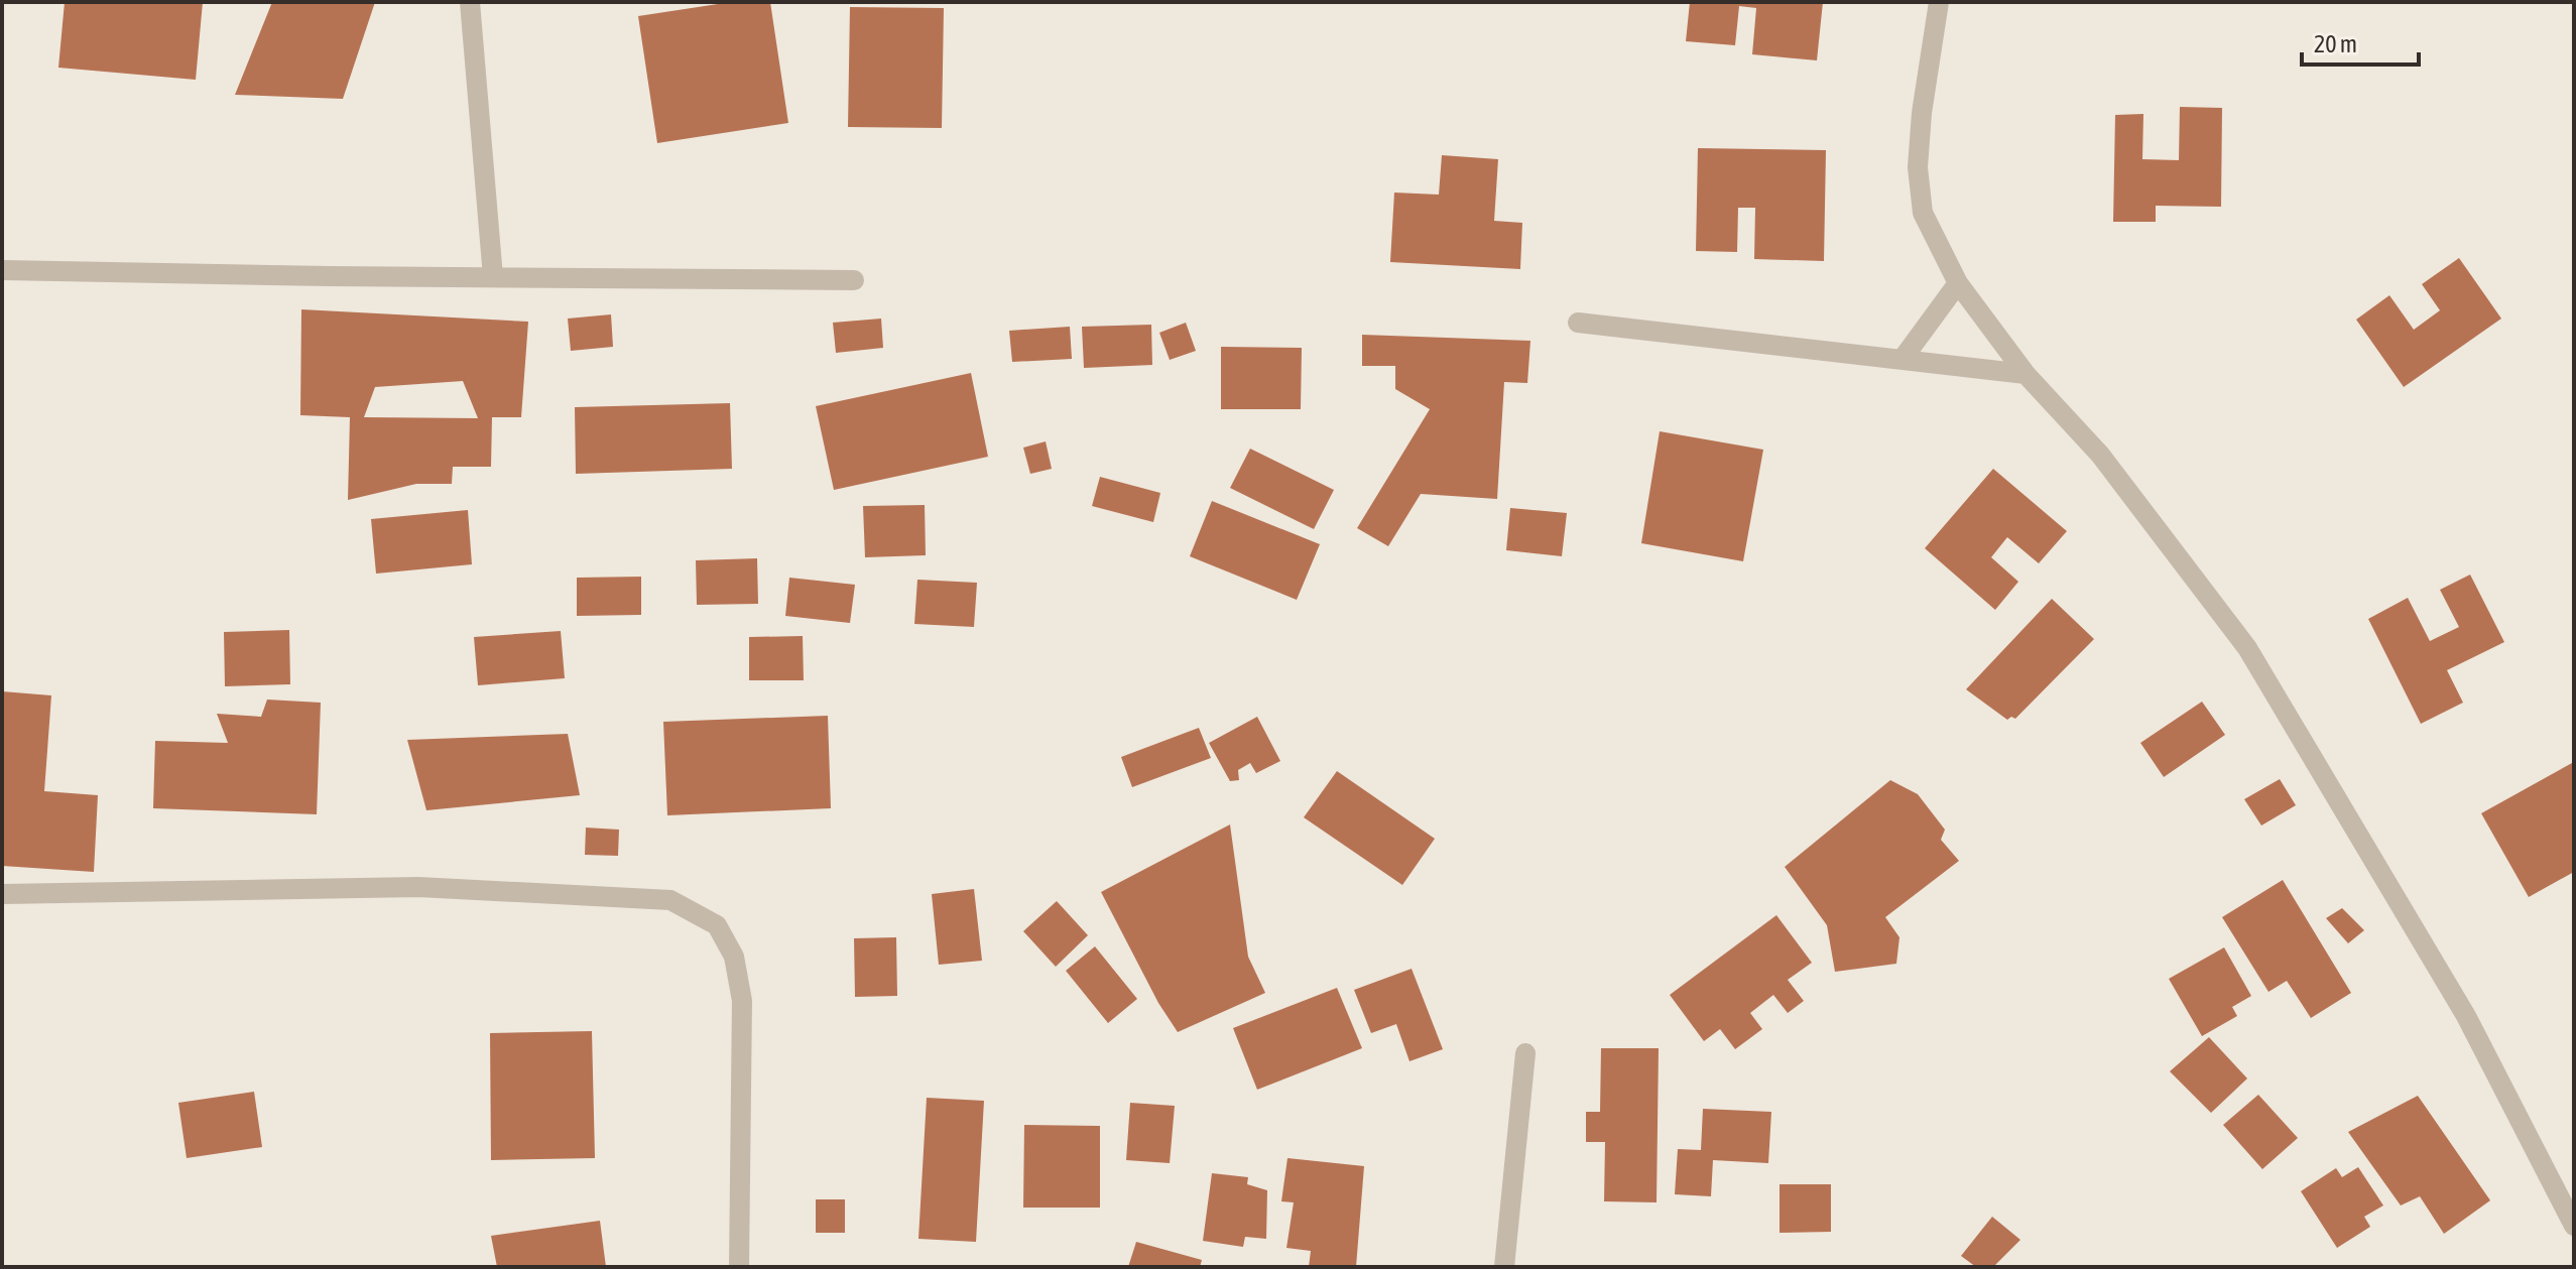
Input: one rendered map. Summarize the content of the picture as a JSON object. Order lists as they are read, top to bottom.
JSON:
{
  "scale_bar": "20 m"
}
